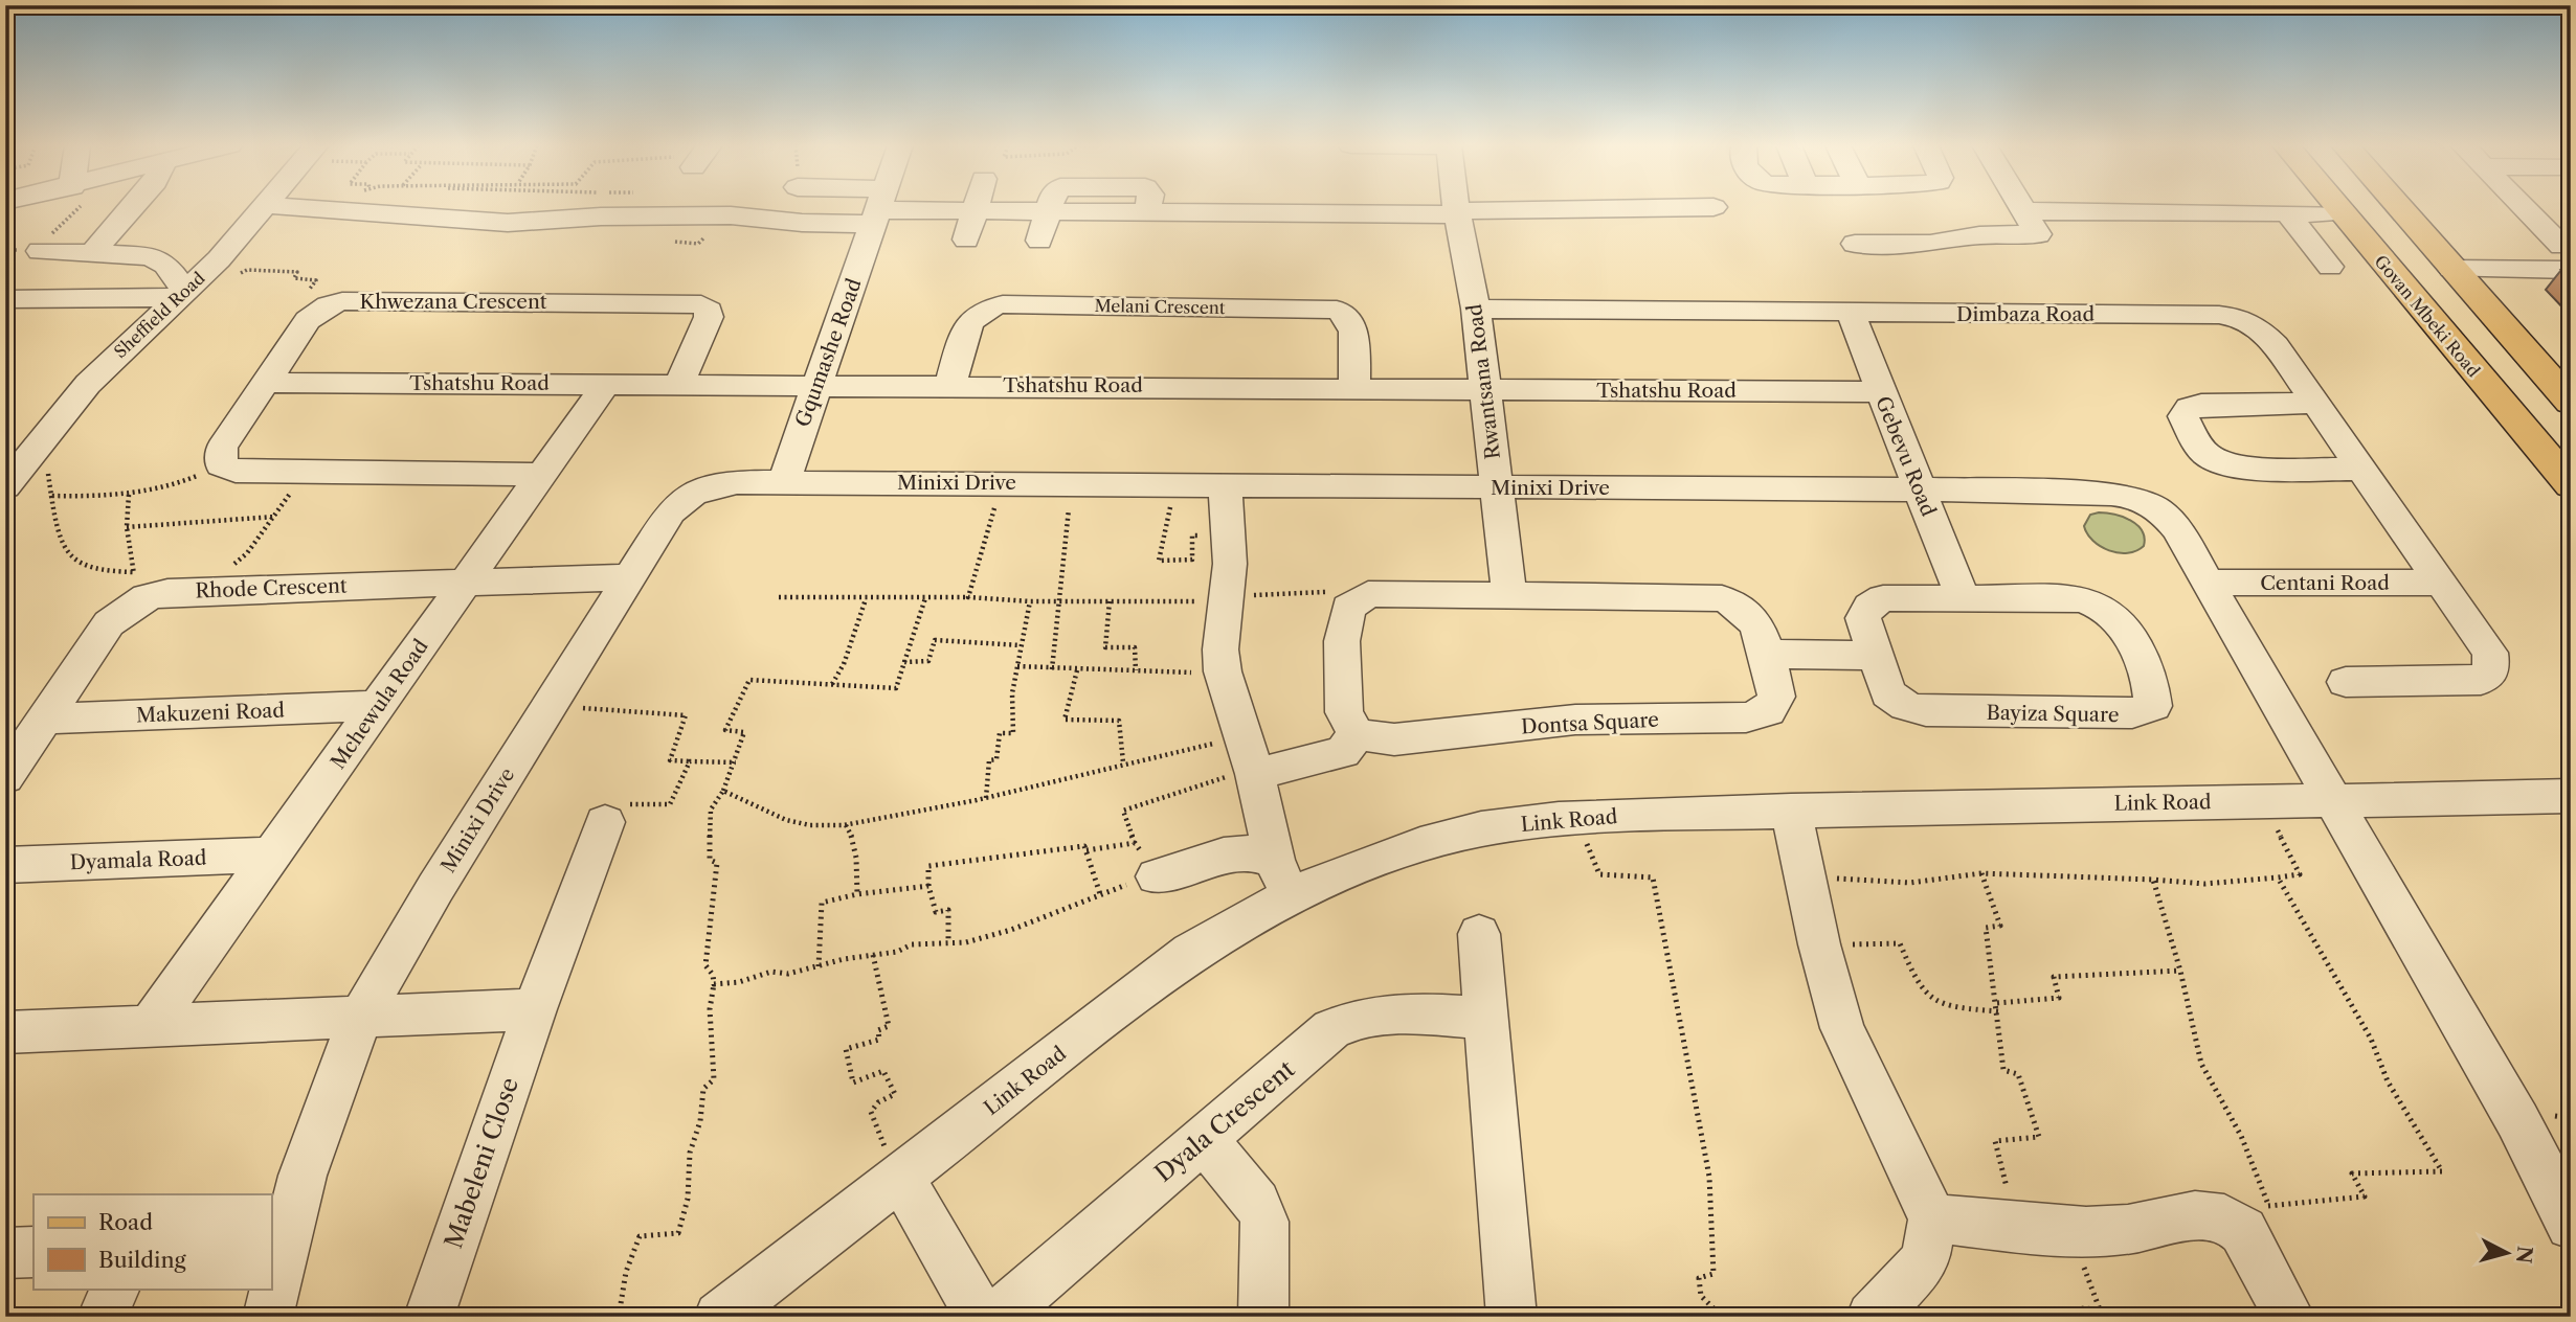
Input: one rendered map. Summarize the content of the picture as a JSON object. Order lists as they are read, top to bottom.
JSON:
{
  "streets": {
    "main road": ["Govan Mbeki Road"],
    "street": [
      "Khwezana Crescent",
      "Melani Crescent",
      "Dimbaza Road",
      "Sheffield Road",
      "Gqumashe Road",
      "Rwantsana Road",
      "Tshatshu Road",
      "Gebevu Road",
      "Minixi Drive",
      "Centani Road",
      "Rhode Crescent",
      "Mchewula Road",
      "Makuzeni Road",
      "Bayiza Square",
      "Dontsa Square",
      "Link Road",
      "Dyamala Road",
      "Dyala Crescent",
      "Mabeleni Close"
    ]
  },
  "crossings": [
    ["Khwezana Crescent", "Tshatshu Road"],
    ["Melani Crescent", "Tshatshu Road"],
    ["Dimbaza Road", "Rwantsana Road"],
    ["Dimbaza Road", "Gebevu Road"],
    ["Dimbaza Road", "Centani Road"],
    ["Gqumashe Road", "Tshatshu Road"],
    ["Gqumashe Road", "Minixi Drive"],
    ["Rwantsana Road", "Tshatshu Road"],
    ["Rwantsana Road", "Minixi Drive"],
    ["Rwantsana Road", "Dontsa Square"],
    ["Tshatshu Road", "Gebevu Road"],
    ["Tshatshu Road", "Mchewula Road"],
    ["Gebevu Road", "Minixi Drive"],
    ["Gebevu Road", "Bayiza Square"],
    ["Minixi Drive", "Centani Road"],
    ["Minixi Drive", "Rhode Crescent"],
    ["Rhode Crescent", "Mchewula Road"],
    ["Rhode Crescent", "Makuzeni Road"],
    ["Mchewula Road", "Makuzeni Road"],
    ["Mchewula Road", "Dyamala Road"]
  ],
  "legend": ["Road", "Building"],
  "north": "right"
}
